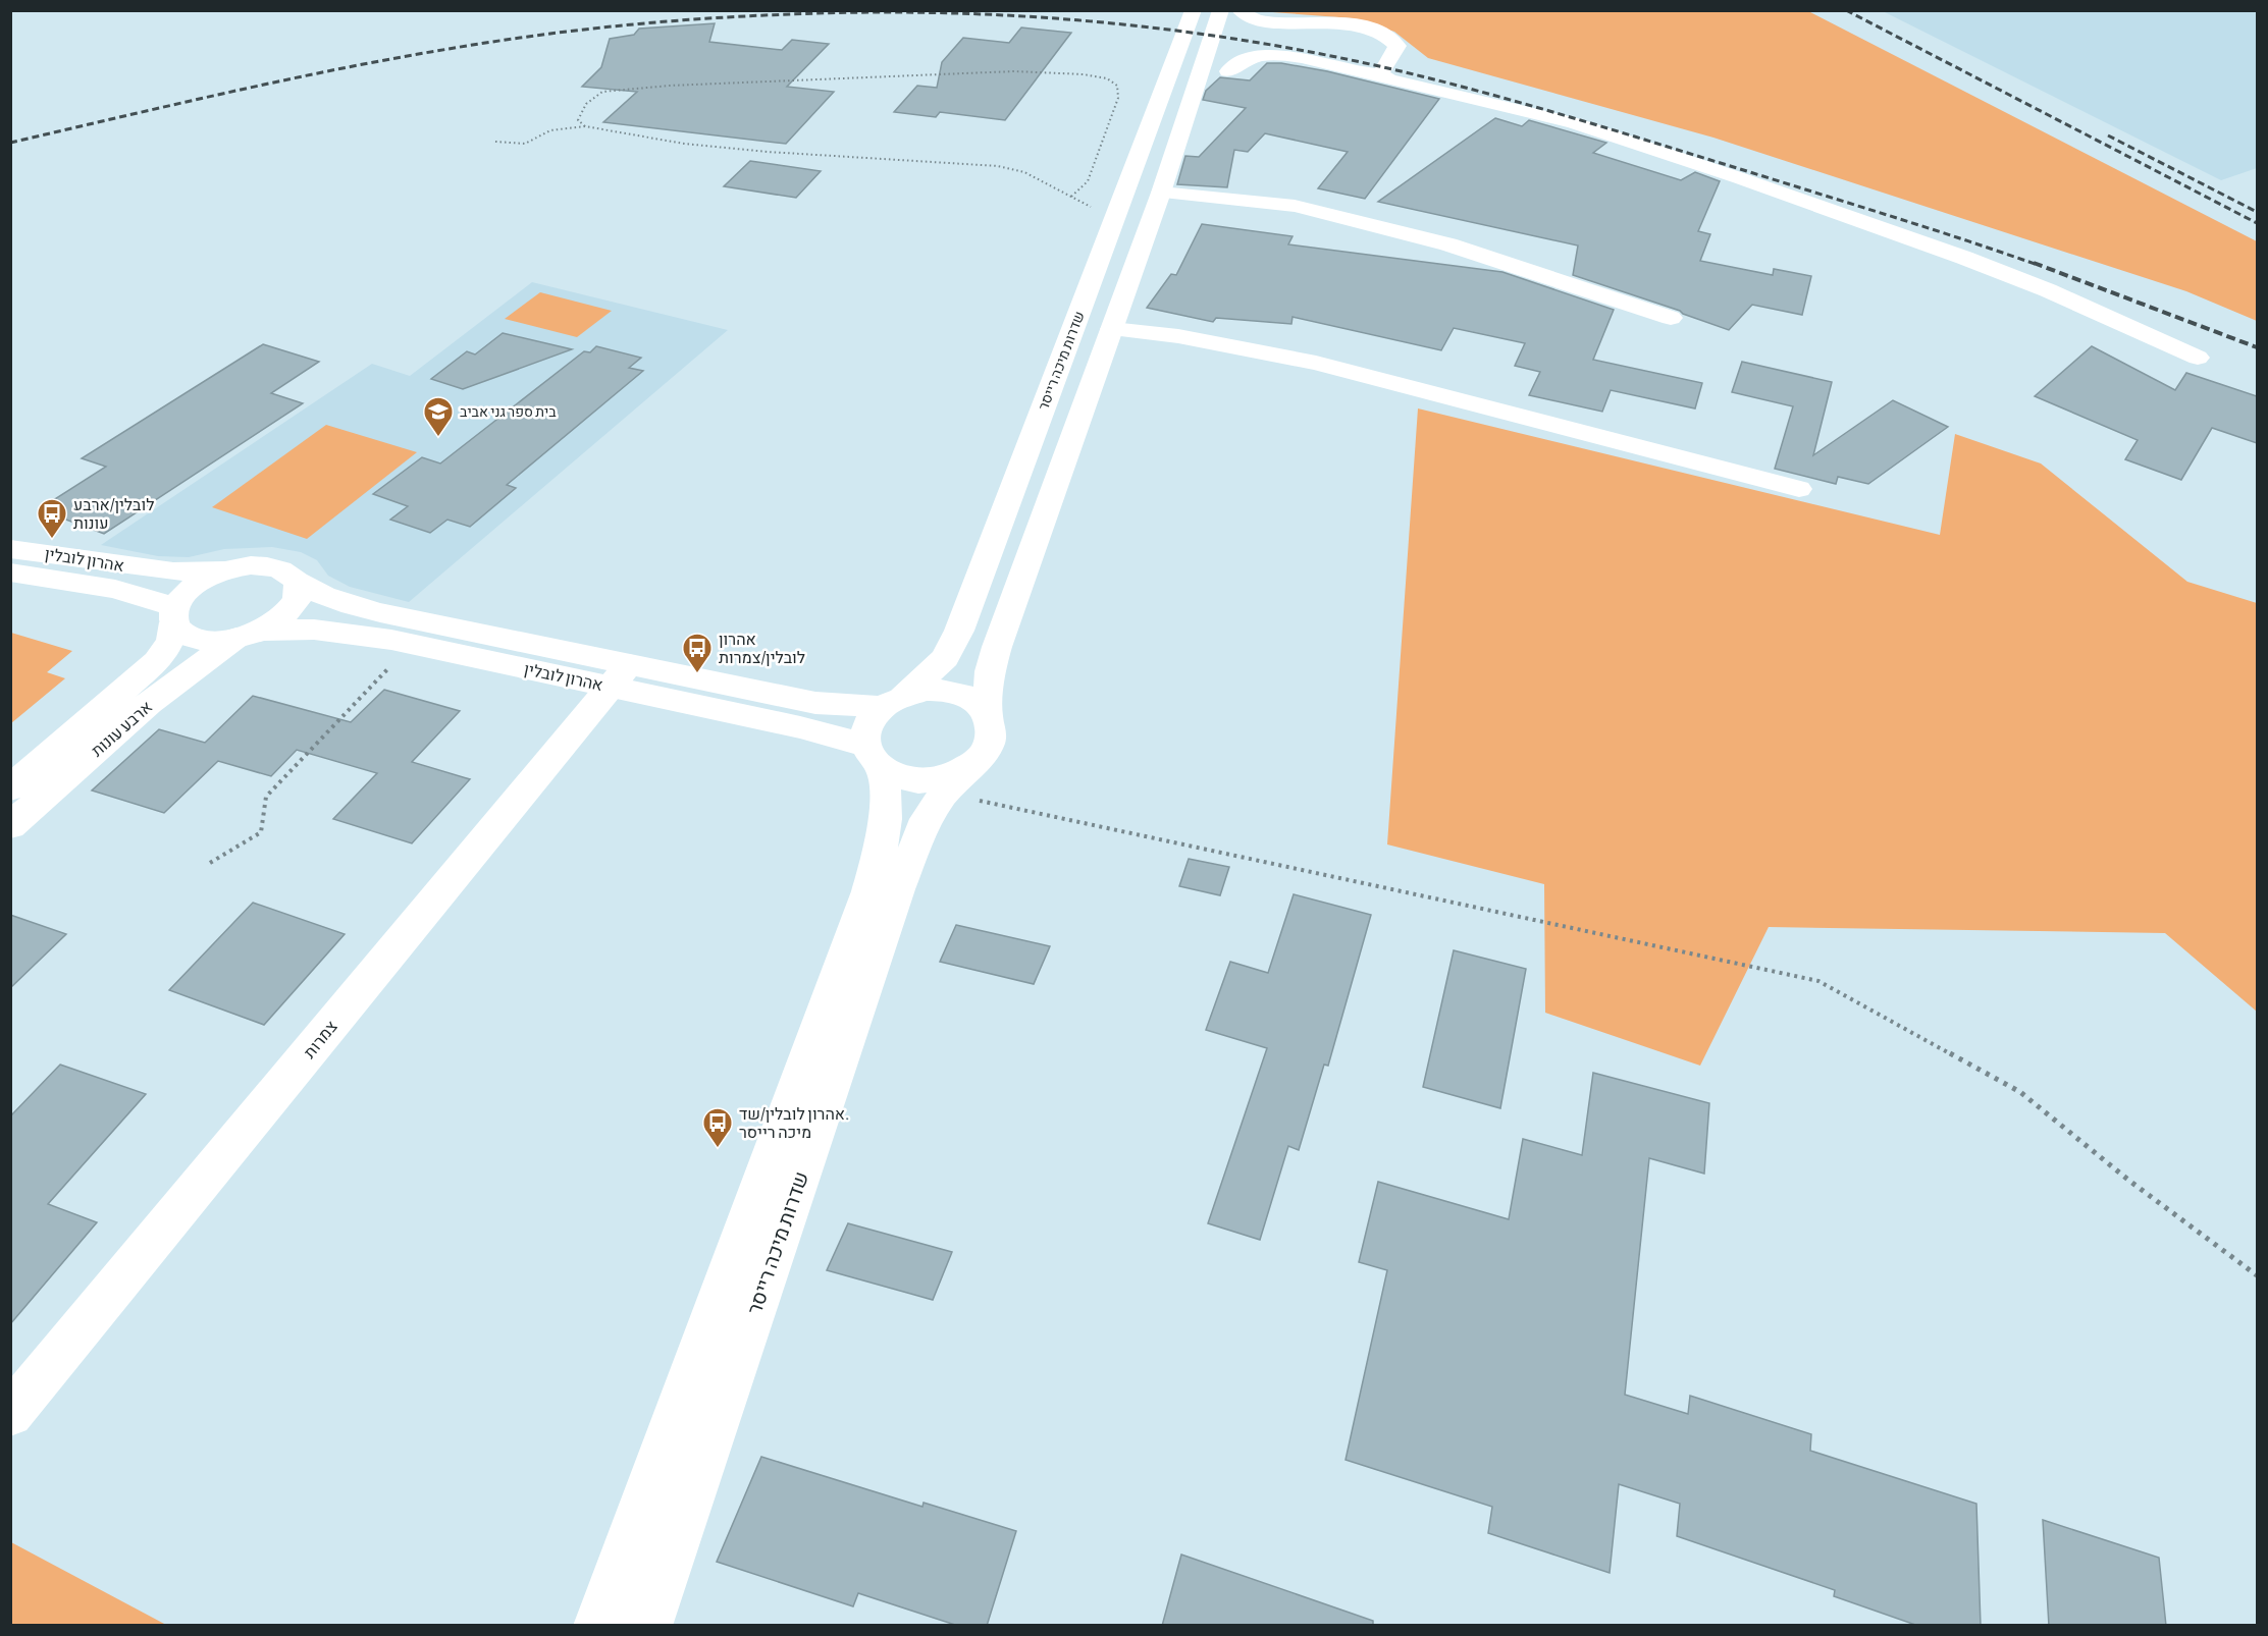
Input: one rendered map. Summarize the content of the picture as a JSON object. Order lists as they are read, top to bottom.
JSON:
{
  "streets": {
    "street": [
      "שדרות מיכה רייסר",
      "אהרון לובלין",
      "ארבע עונות",
      "צמרות"
    ]
  },
  "crossings": [
    ["שדרות מיכה רייסר", "אהרון לובלין"],
    ["אהרון לובלין", "ארבע עונות"],
    ["אהרון לובלין", "צמרות"]
  ],
  "places": {
    "school or university": ["בית ספר גני אביב"],
    "bus stop": ["לובלין/ארבע עונות", "אהרון לובלין/צמרות", "אהרון לובלין/שד. מיכה רייסר"]
  }
}
